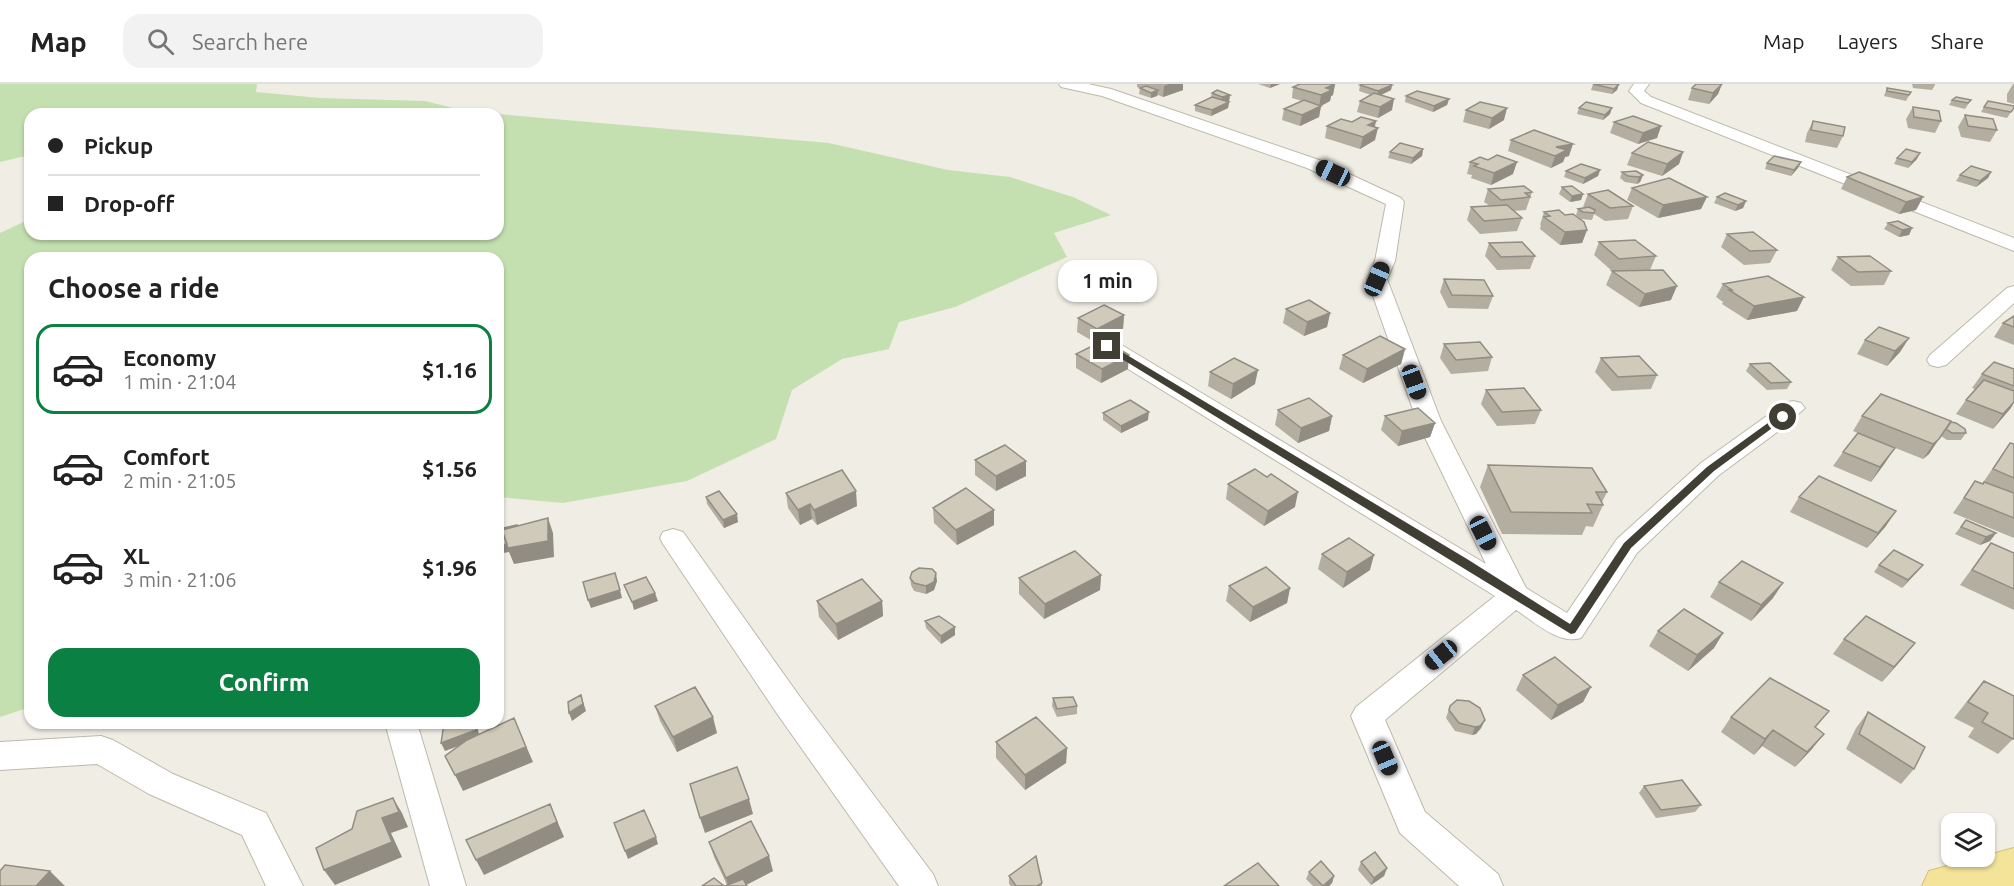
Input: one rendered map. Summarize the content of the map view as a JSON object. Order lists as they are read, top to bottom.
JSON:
{
  "page": {
    "header": "Map",
    "search": "Search here",
    "nav": ["Map", "Layers", "Share"],
    "banner": ["Pickup", "Drop-off"],
    "heading": "Choose a ride",
    "bubble": "1 min",
    "list": [
      {
        "name": "Economy",
        "note": "1 min · 21:04",
        "value": "$1.16"
      },
      {
        "name": "Comfort",
        "note": "2 min · 21:05",
        "value": "$1.56"
      },
      {
        "name": "XL",
        "note": "3 min · 21:06",
        "value": "$1.96"
      }
    ],
    "buttons": "Confirm"
  }
}
